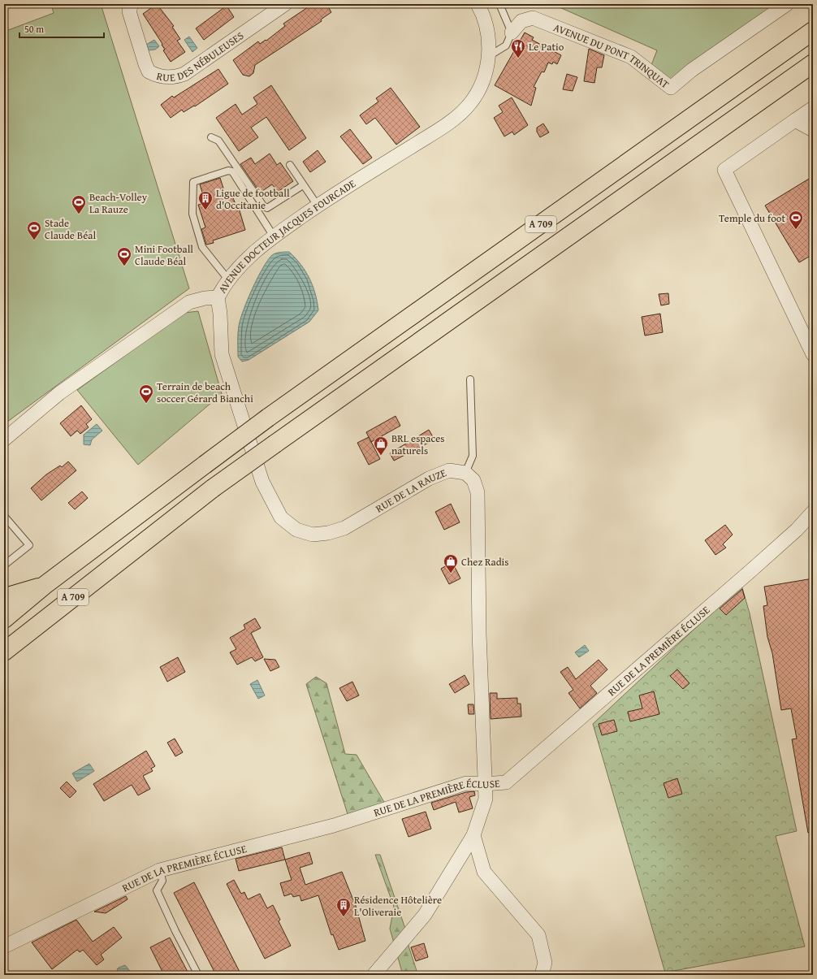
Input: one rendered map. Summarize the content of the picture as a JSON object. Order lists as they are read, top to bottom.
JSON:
{
  "streets": {
    "highway": ["A 709"],
    "street": [
      "RUE DES NÉBULEUSES",
      "AVENUE DU PONT TRINQUAT",
      "AVENUE DOCTEUR JACQUES FOURCADE",
      "RUE DE LA RAUZE",
      "RUE DE LA PREMIÈRE ÉCLUSE"
    ]
  },
  "crossings": [
    ["AVENUE DOCTEUR JACQUES FOURCADE", "RUE DE LA RAUZE"]
  ],
  "places": {
    "restaurant": ["Le Patio"],
    "building": ["Ligue de football d'Occitanie", "Résidence Hôtelière L'Oliveraie"],
    "sports": [
      "Beach-Volley La Rauze",
      "Temple du foot",
      "Stade Claude Béal",
      "Mini Football Claude Béal",
      "Terrain de beach soccer Gérard Bianchi"
    ],
    "shop": ["BRL espaces naturels", "Chez Radis"]
  },
  "scale_bar": "50 m"
}
